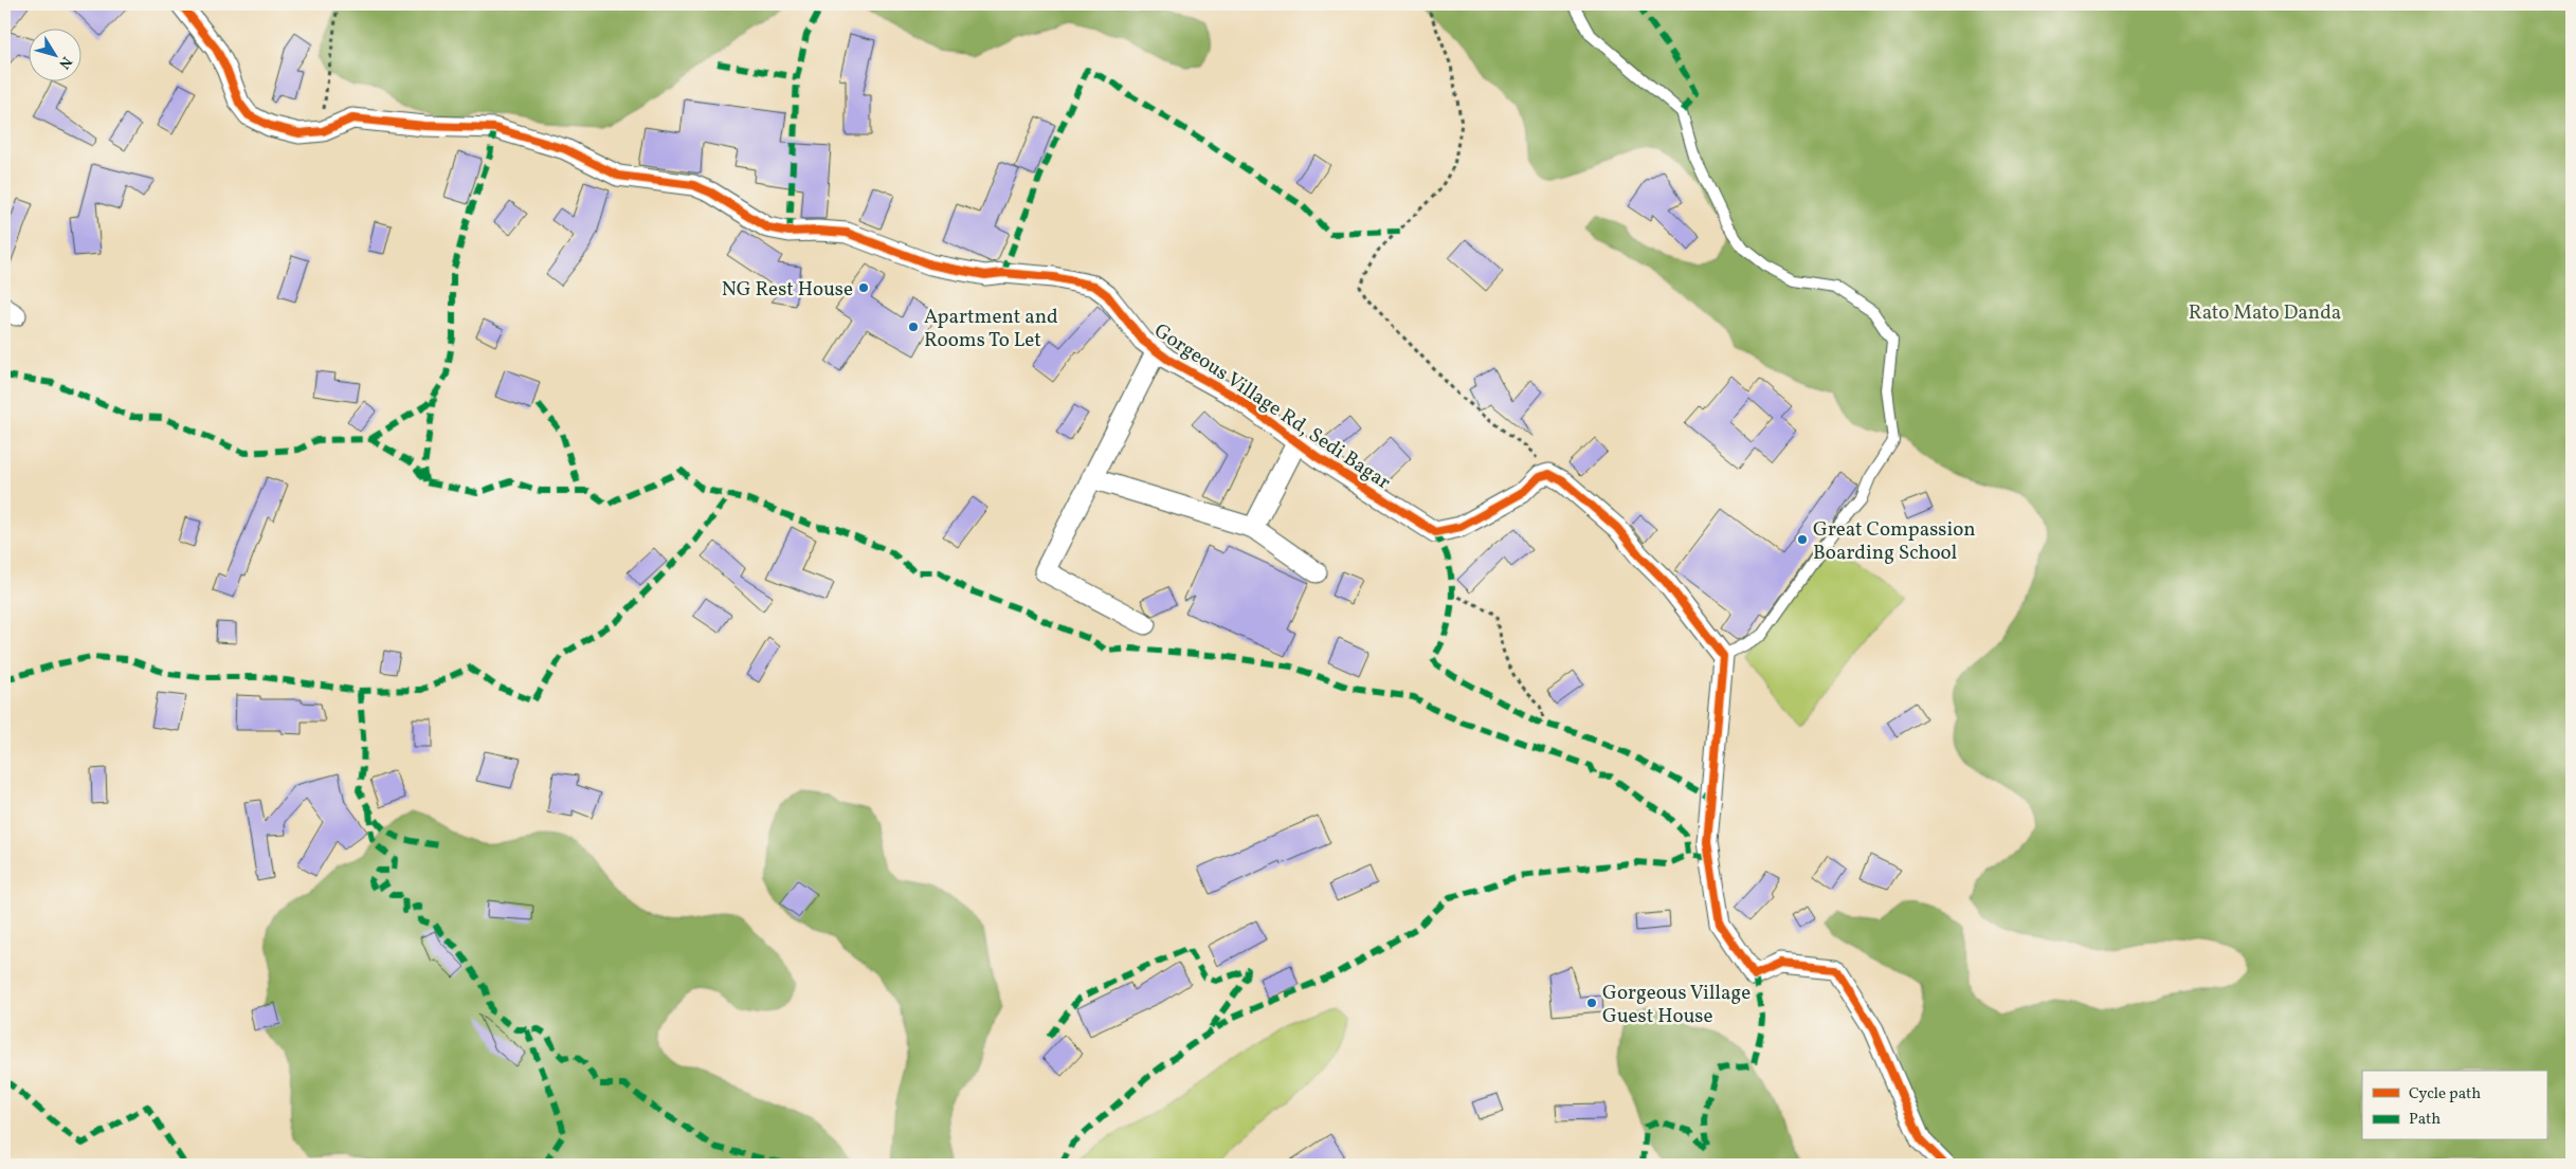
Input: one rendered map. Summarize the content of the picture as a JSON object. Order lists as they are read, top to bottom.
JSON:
{
  "streets": {
    "street": ["Gorgeous Village Rd, Sedi Bagar"]
  },
  "parks": ["Rato Mato Danda"],
  "places": [
    "NG Rest House",
    "Apartment and Rooms To Let",
    "Great Compassion Boarding School",
    "Gorgeous Village Guest House"
  ],
  "legend": ["Cycle path", "Path"],
  "north": "bottom right"
}
